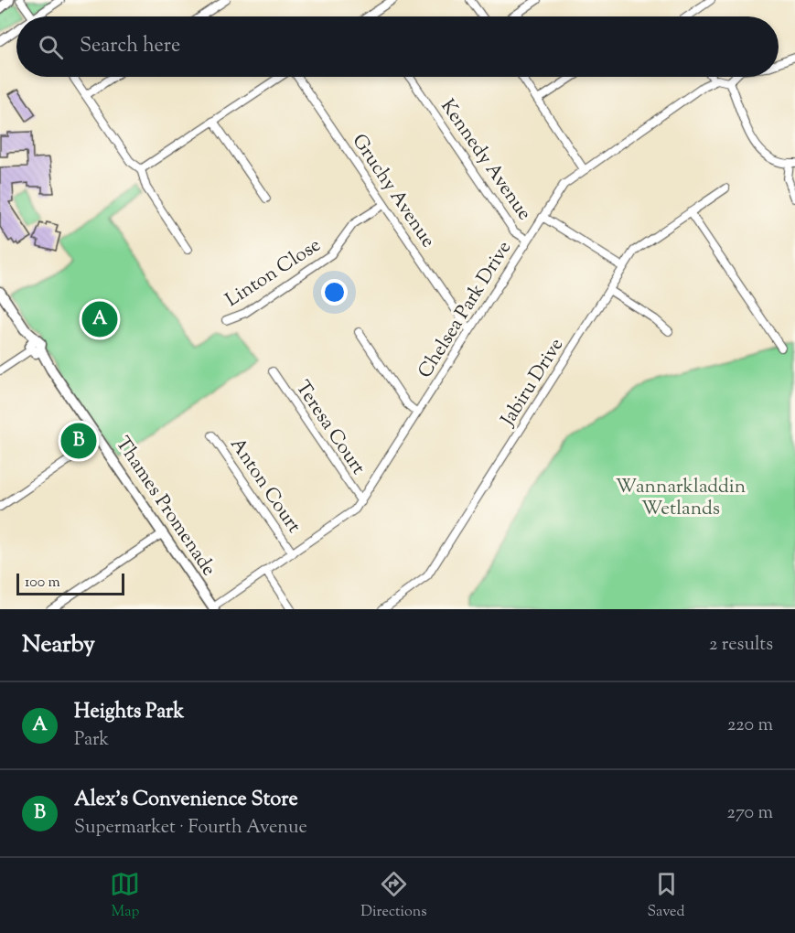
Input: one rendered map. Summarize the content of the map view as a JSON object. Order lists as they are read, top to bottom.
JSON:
{
  "streets": {
    "main road": ["Thames Promenade"],
    "street": [
      "Kennedy Avenue",
      "Gruchy Avenue",
      "Linton Close",
      "Chelsea Park Drive",
      "Jabiru Drive",
      "Teresa Court",
      "Anton Court"
    ]
  },
  "crossings": [
    ["Kennedy Avenue", "Chelsea Park Drive"],
    ["Gruchy Avenue", "Linton Close"],
    ["Gruchy Avenue", "Chelsea Park Drive"],
    ["Chelsea Park Drive", "Teresa Court"],
    ["Chelsea Park Drive", "Anton Court"],
    ["Chelsea Park Drive", "Thames Promenade"]
  ],
  "parks": ["Wannarkladdin Wetlands"],
  "scale_bar": "100 m",
  "page": {
    "search": "Search here",
    "pins": ["A", "B"],
    "scale": "100 m",
    "heading": ["Nearby", "2 results"],
    "list": [
      {
        "mark": "A",
        "name": "Heights Park",
        "note": "Park",
        "value": "220 m"
      },
      {
        "mark": "B",
        "name": "Alex's Convenience Store",
        "note": "Supermarket · Fourth Avenue",
        "value": "270 m"
      }
    ],
    "nav": ["Map", "Directions", "Saved"]
  }
}
